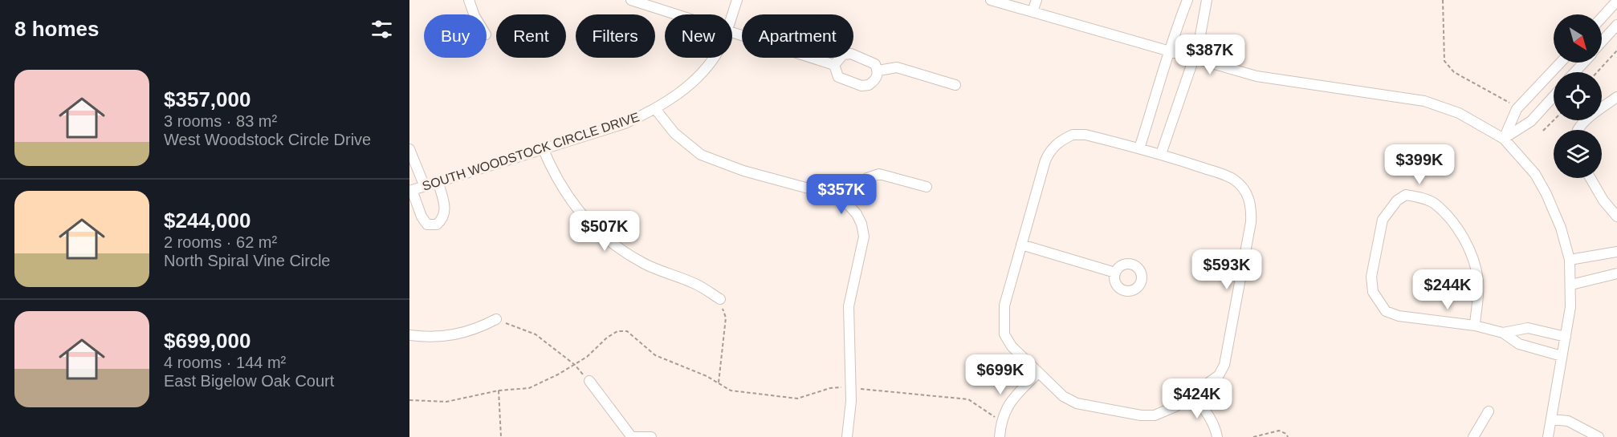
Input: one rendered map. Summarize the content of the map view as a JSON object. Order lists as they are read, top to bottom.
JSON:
{
  "streets": {
    "street": ["SOUTH WOODSTOCK CIRCLE DRIVE"]
  },
  "north": "bottom right",
  "page": {
    "heading": "8 homes",
    "chip": [
      "Buy",
      "Rent",
      "Filters",
      "New",
      "Apartment"
    ],
    "price": [
      "$387K",
      "$399K",
      "$357K",
      "$507K",
      "$593K",
      "$244K",
      "$699K",
      "$424K"
    ],
    "list": [
      {
        "name": "$357,000",
        "note": "3 rooms · 83 m² · West Woodstock Circle Drive"
      },
      {
        "name": "$244,000",
        "note": "2 rooms · 62 m² · North Spiral Vine Circle"
      },
      {
        "name": "$699,000",
        "note": "4 rooms · 144 m² · East Bigelow Oak Court"
      }
    ]
  }
}
